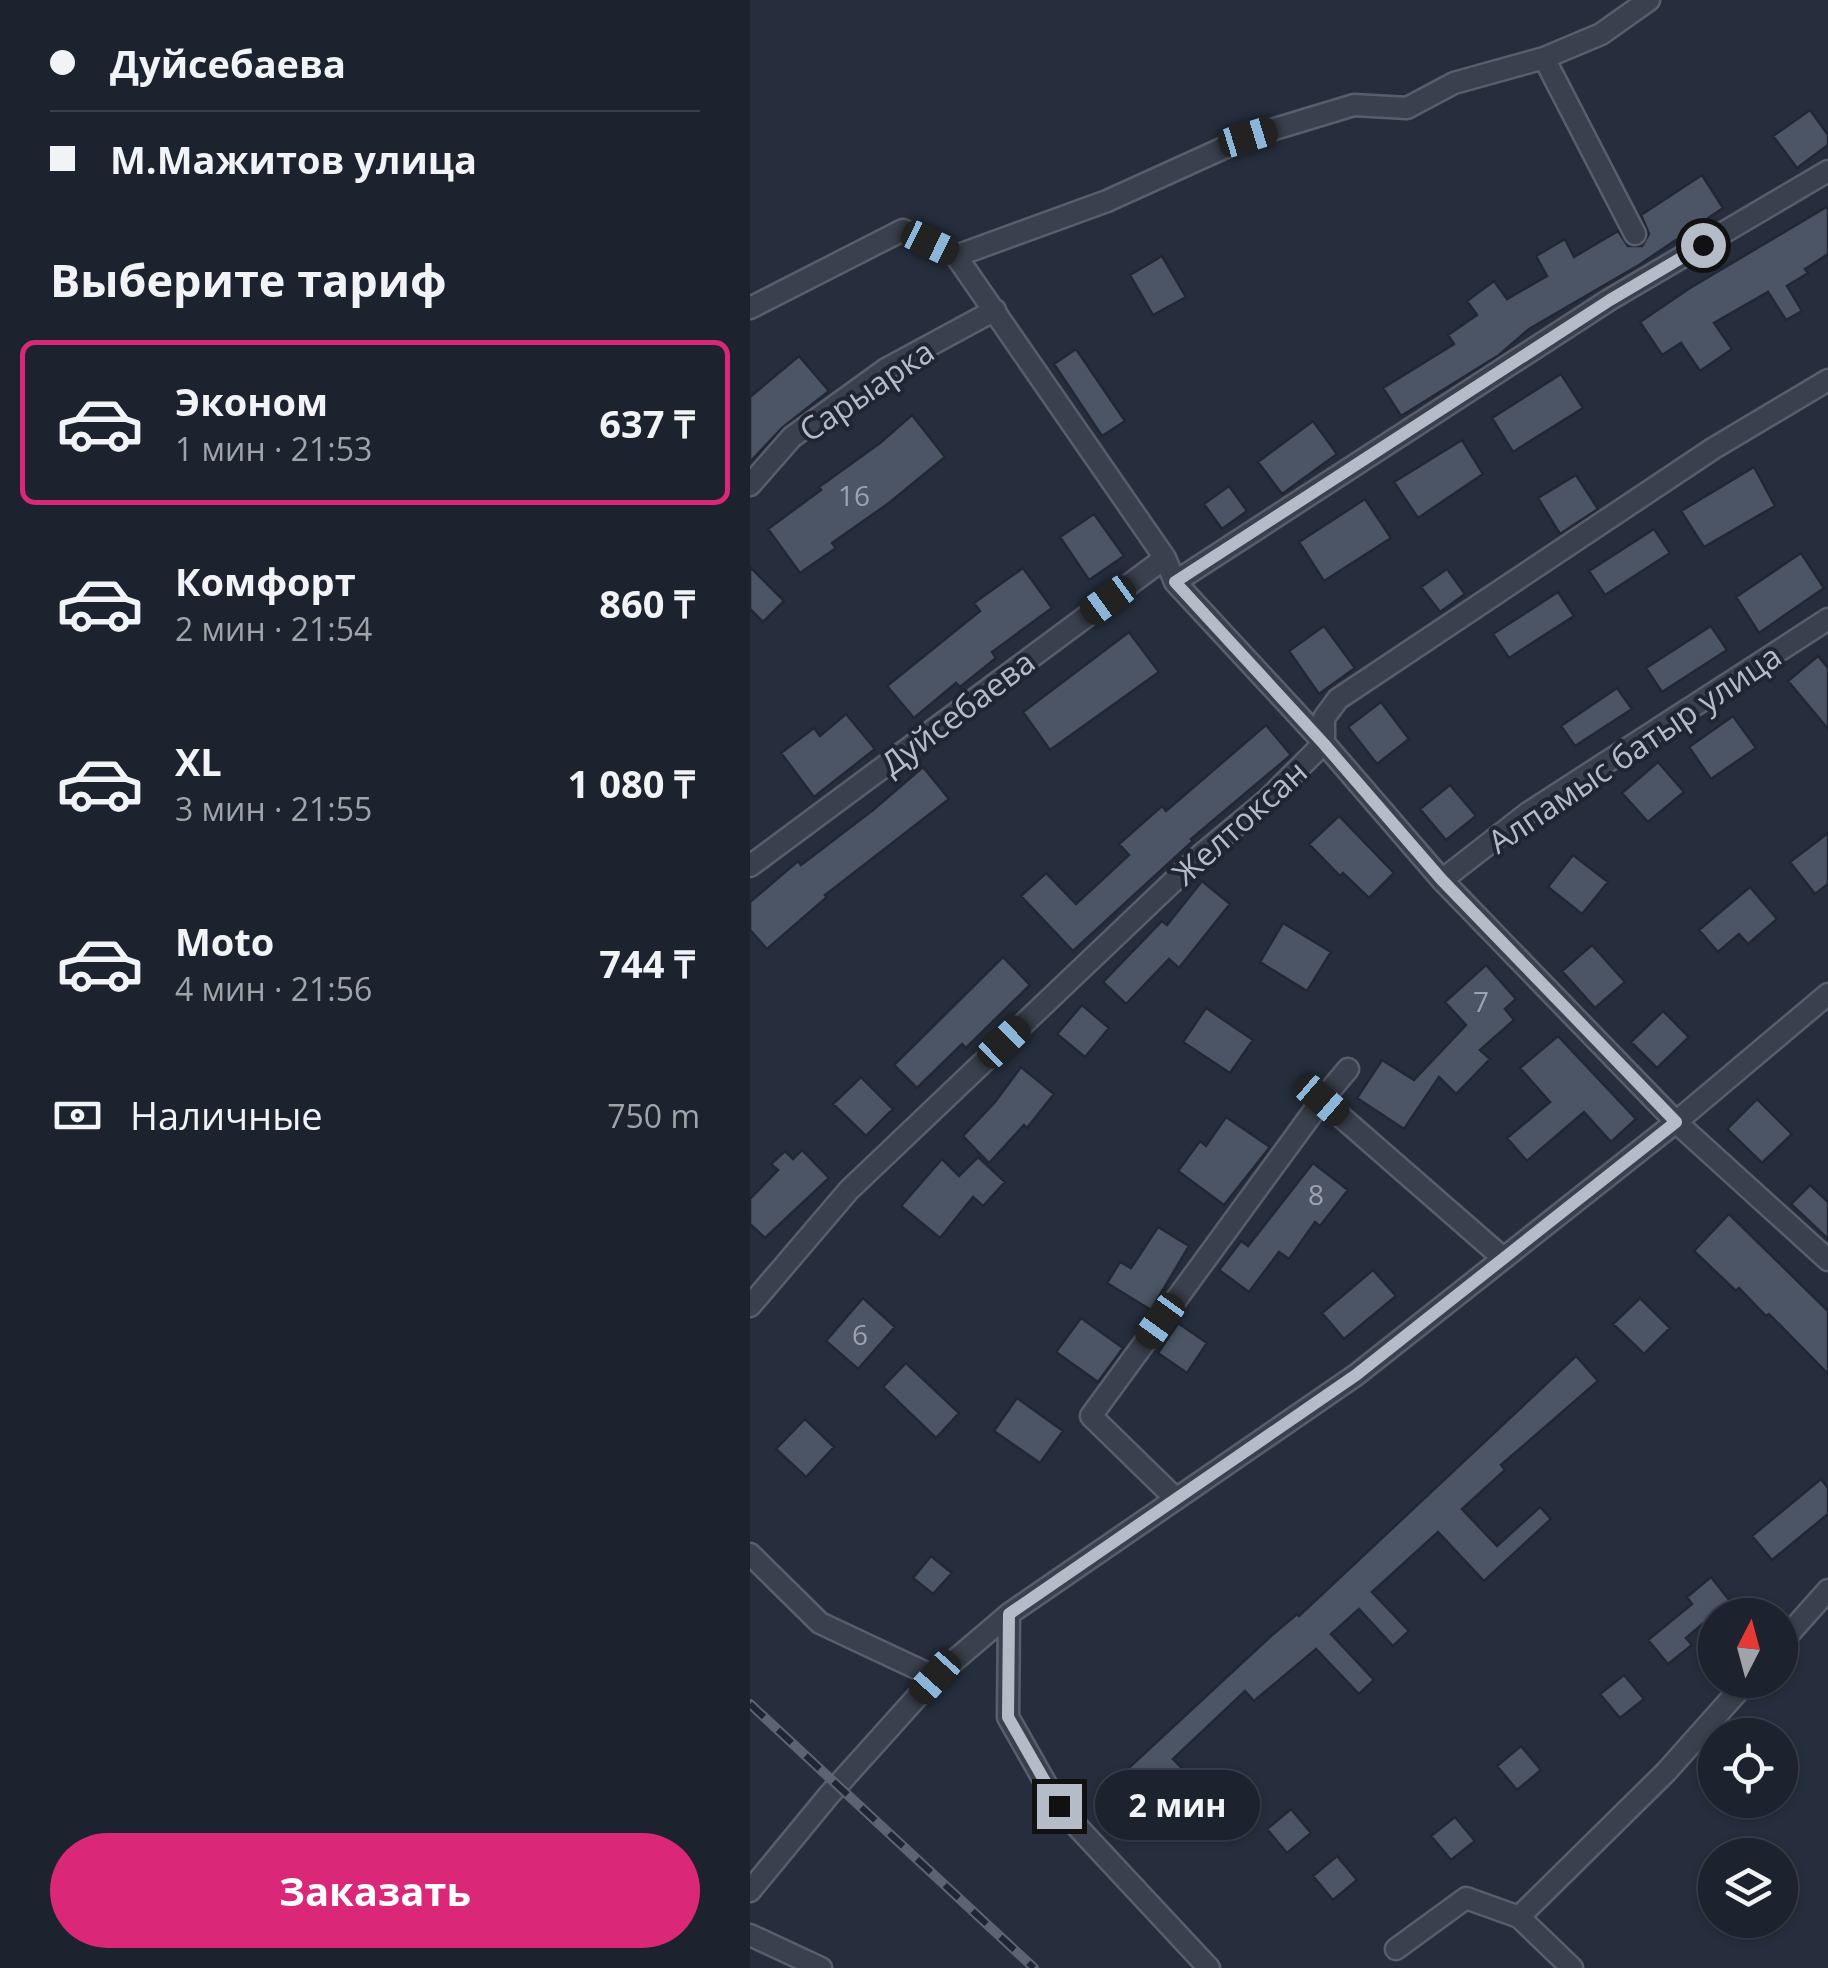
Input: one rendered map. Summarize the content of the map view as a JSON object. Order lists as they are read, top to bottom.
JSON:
{
  "streets": {
    "street": [
      "Сарыарка",
      "Дуйсебаева",
      "Алпамыс батыр улица",
      "Желтоксан"
    ]
  },
  "house_numbers": [
    "16",
    "7",
    "8",
    "6"
  ],
  "north": "top",
  "page": {
    "banner": ["Дуйсебаева", "М.Мажитов улица"],
    "heading": "Выберите тариф",
    "list": [
      {
        "name": "Эконом",
        "note": "1 мин · 21:53",
        "value": "637 ₸"
      },
      {
        "name": "Комфорт",
        "note": "2 мин · 21:54",
        "value": "860 ₸"
      },
      {
        "name": "XL",
        "note": "3 мин · 21:55",
        "value": "1 080 ₸"
      },
      {
        "name": "Moto",
        "note": "4 мин · 21:56",
        "value": "744 ₸"
      }
    ],
    "pay": ["Наличные", "750 m"],
    "bubble": "2 мин",
    "buttons": "Заказать"
  }
}
